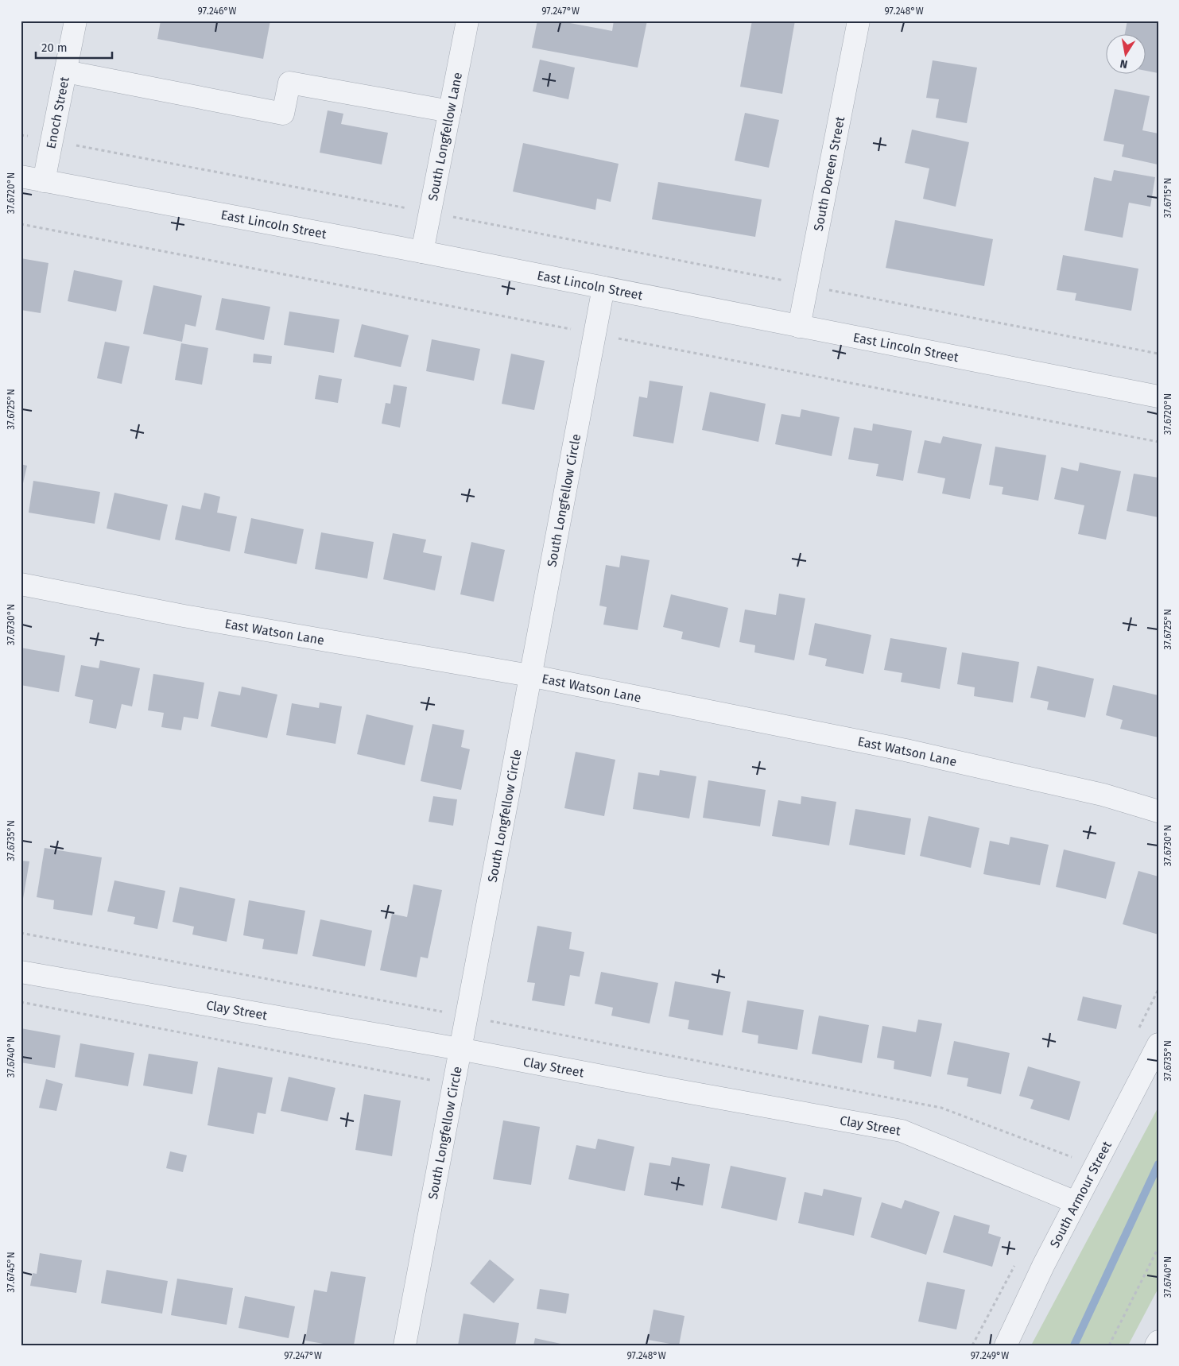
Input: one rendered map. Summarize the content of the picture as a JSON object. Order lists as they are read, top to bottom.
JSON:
{
  "streets": {
    "street": [
      "Enoch Street",
      "South Longfellow Lane",
      "South Doreen Street",
      "East Lincoln Street",
      "South Longfellow Circle",
      "East Watson Lane",
      "Clay Street",
      "South Armour Street"
    ]
  },
  "crossings": [
    ["Enoch Street", "East Lincoln Street"],
    ["South Longfellow Lane", "East Lincoln Street"],
    ["South Doreen Street", "East Lincoln Street"],
    ["East Lincoln Street", "South Longfellow Circle"],
    ["South Longfellow Circle", "East Watson Lane"],
    ["South Longfellow Circle", "Clay Street"],
    ["Clay Street", "South Armour Street"]
  ],
  "scale_bar": "20 m",
  "north": "bottom",
  "coordinates": [
    "97.246°W",
    "97.247°W",
    "97.248°W",
    "37.6720°N",
    "37.6715°N",
    "37.6725°N",
    "37.6730°N",
    "37.6735°N",
    "37.6740°N",
    "37.6745°N",
    "97.249°W"
  ]
}
